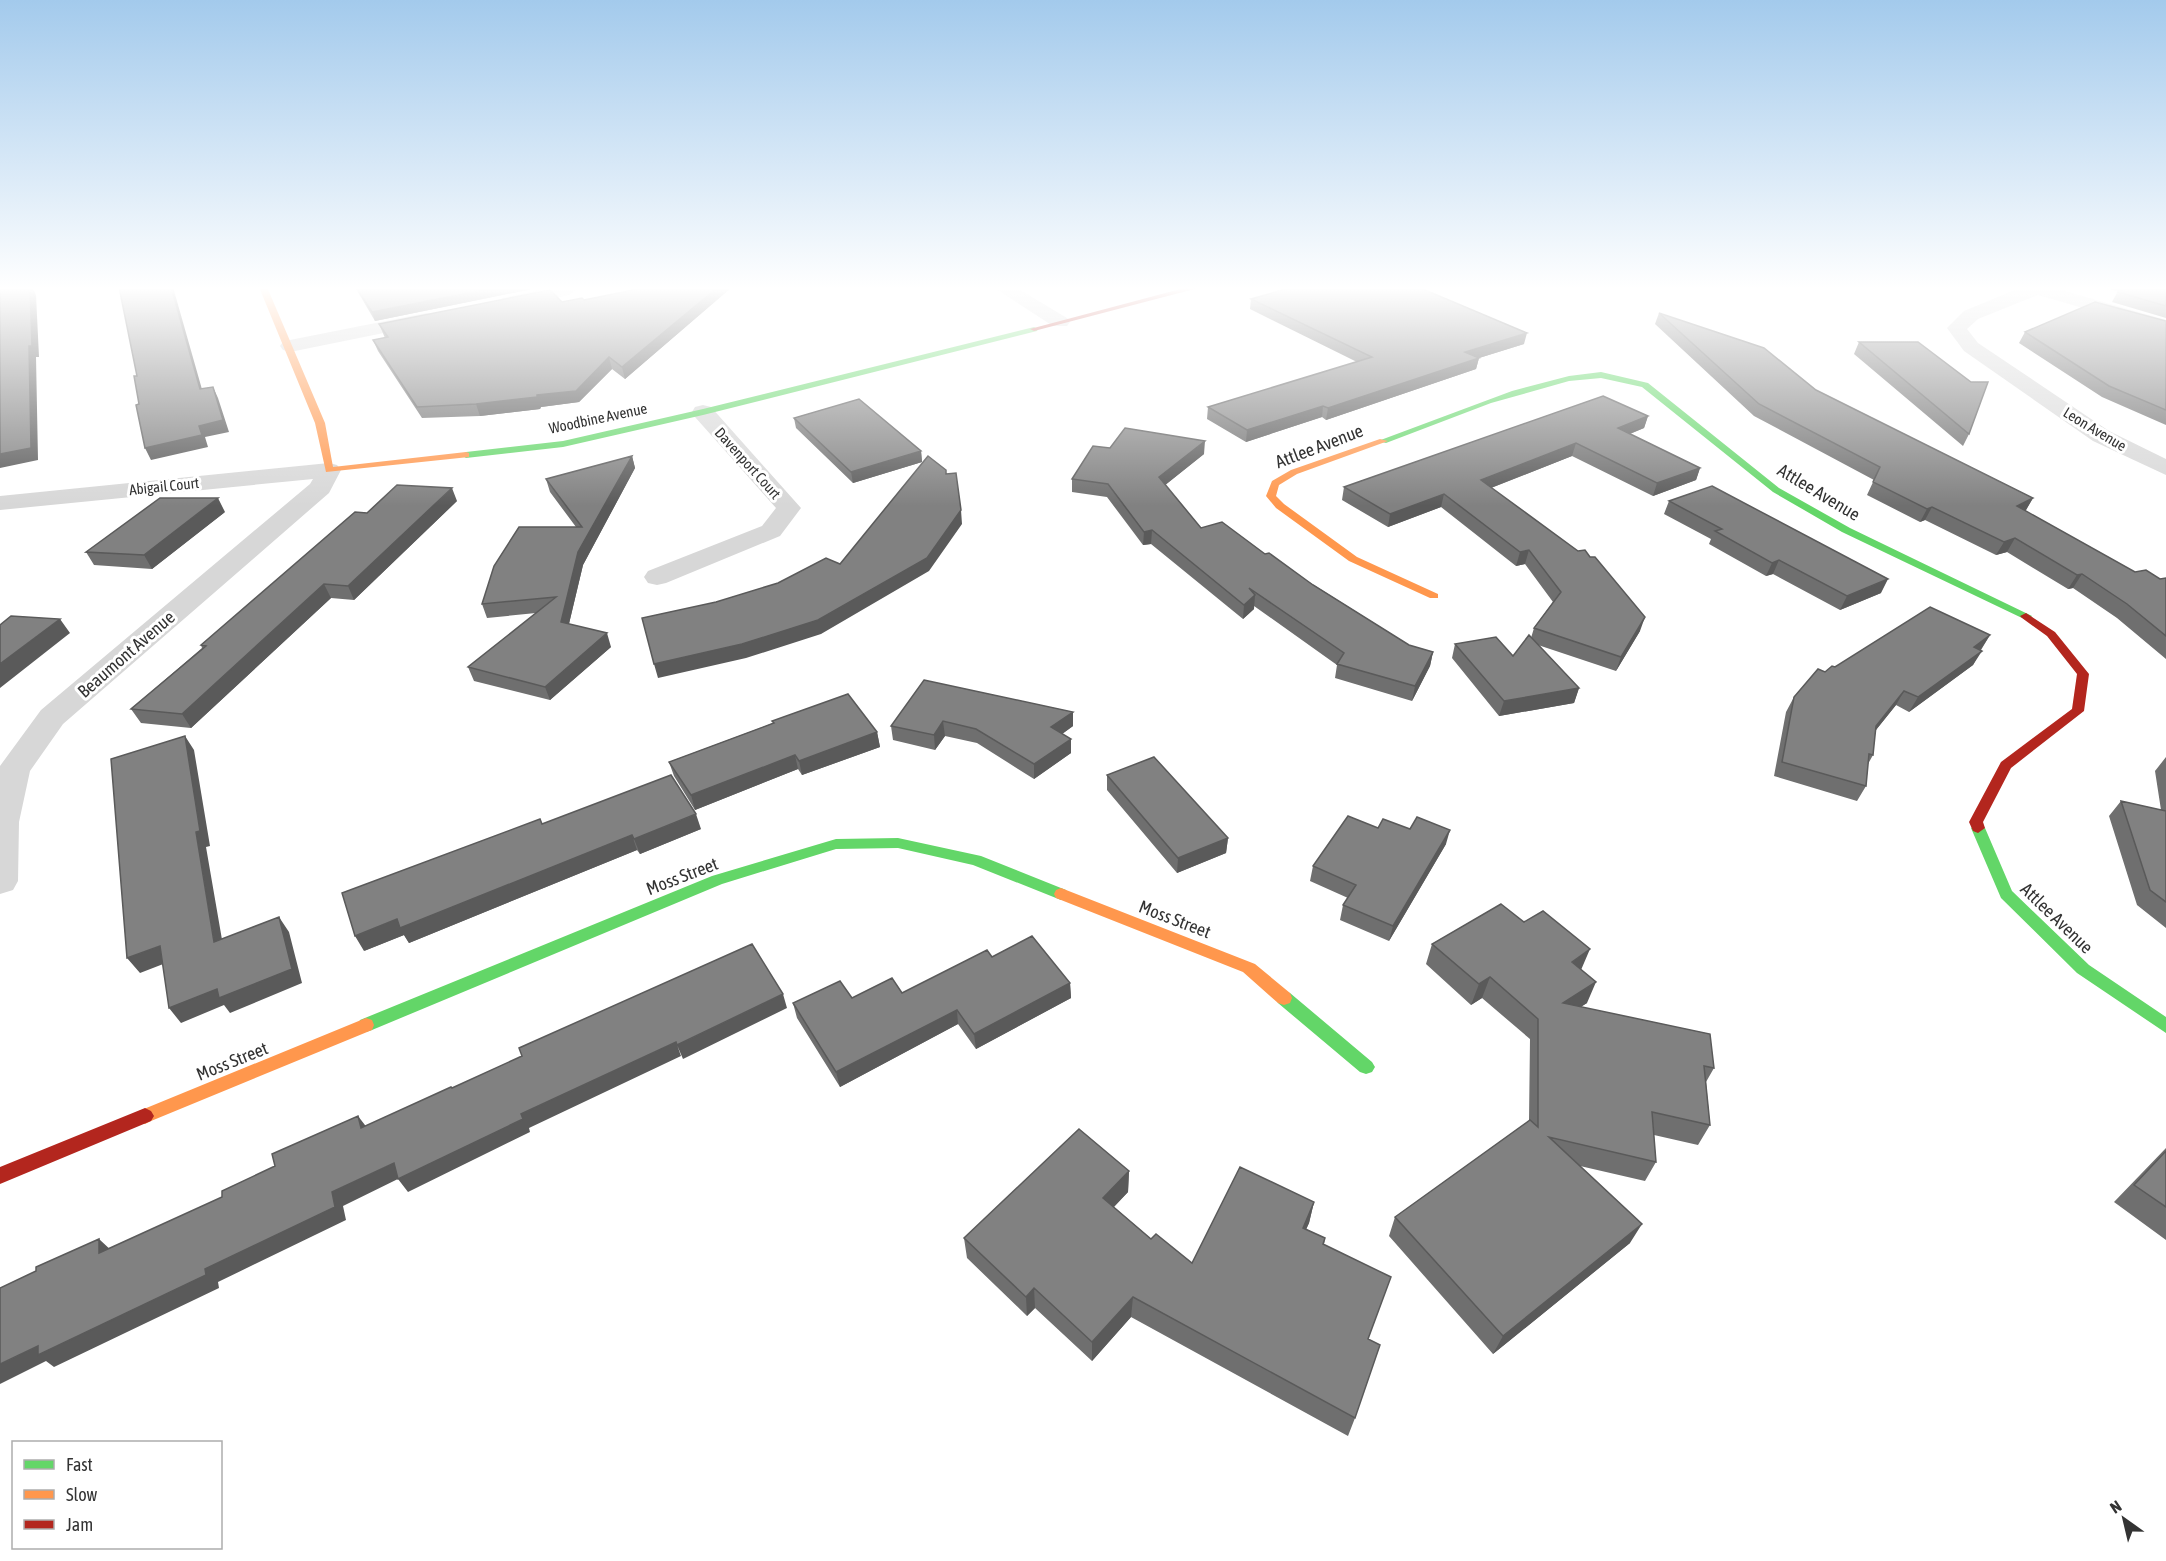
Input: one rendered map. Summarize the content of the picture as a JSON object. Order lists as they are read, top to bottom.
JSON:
{
  "streets": {
    "street": [
      "Woodbine Avenue",
      "Leon Avenue",
      "Attlee Avenue",
      "Davenport Court",
      "Abigail Court",
      "Beaumont Avenue",
      "Moss Street"
    ]
  },
  "crossings": [
    ["Woodbine Avenue", "Davenport Court"],
    ["Woodbine Avenue", "Abigail Court"],
    ["Woodbine Avenue", "Beaumont Avenue"],
    ["Abigail Court", "Beaumont Avenue"]
  ],
  "legend": ["Fast", "Slow", "Jam"],
  "north": "top left"
}
